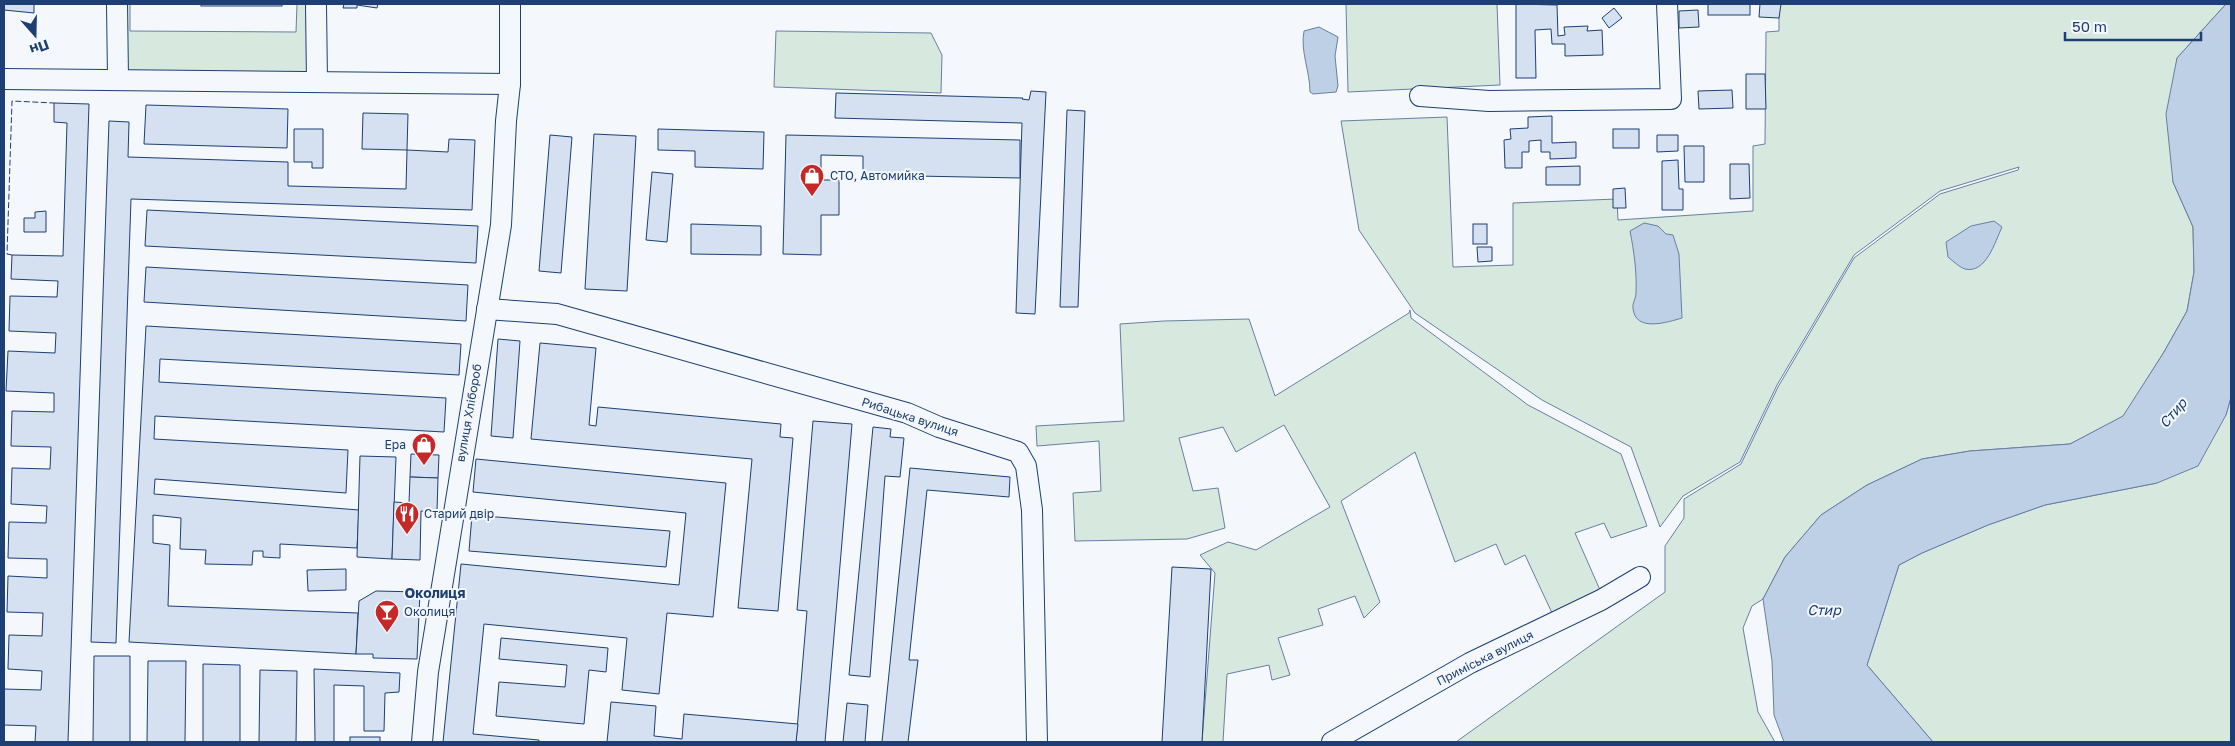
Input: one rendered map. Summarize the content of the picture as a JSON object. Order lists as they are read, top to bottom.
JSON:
{
  "streets": {
    "street": ["вулиця Хлібороб", "Рибацька вулиця", "Приміська вулиця"]
  },
  "crossings": [
    ["вулиця Хлібороб", "Рибацька вулиця"]
  ],
  "districts": ["Околиця"],
  "water": ["Стир"],
  "places": {
    "shop": ["СТО, Автомийка", "Ера"],
    "restaurant": ["Старий двір"],
    "bar": ["Околиця"]
  },
  "scale_bar": "50 m",
  "north": "bottom"
}
